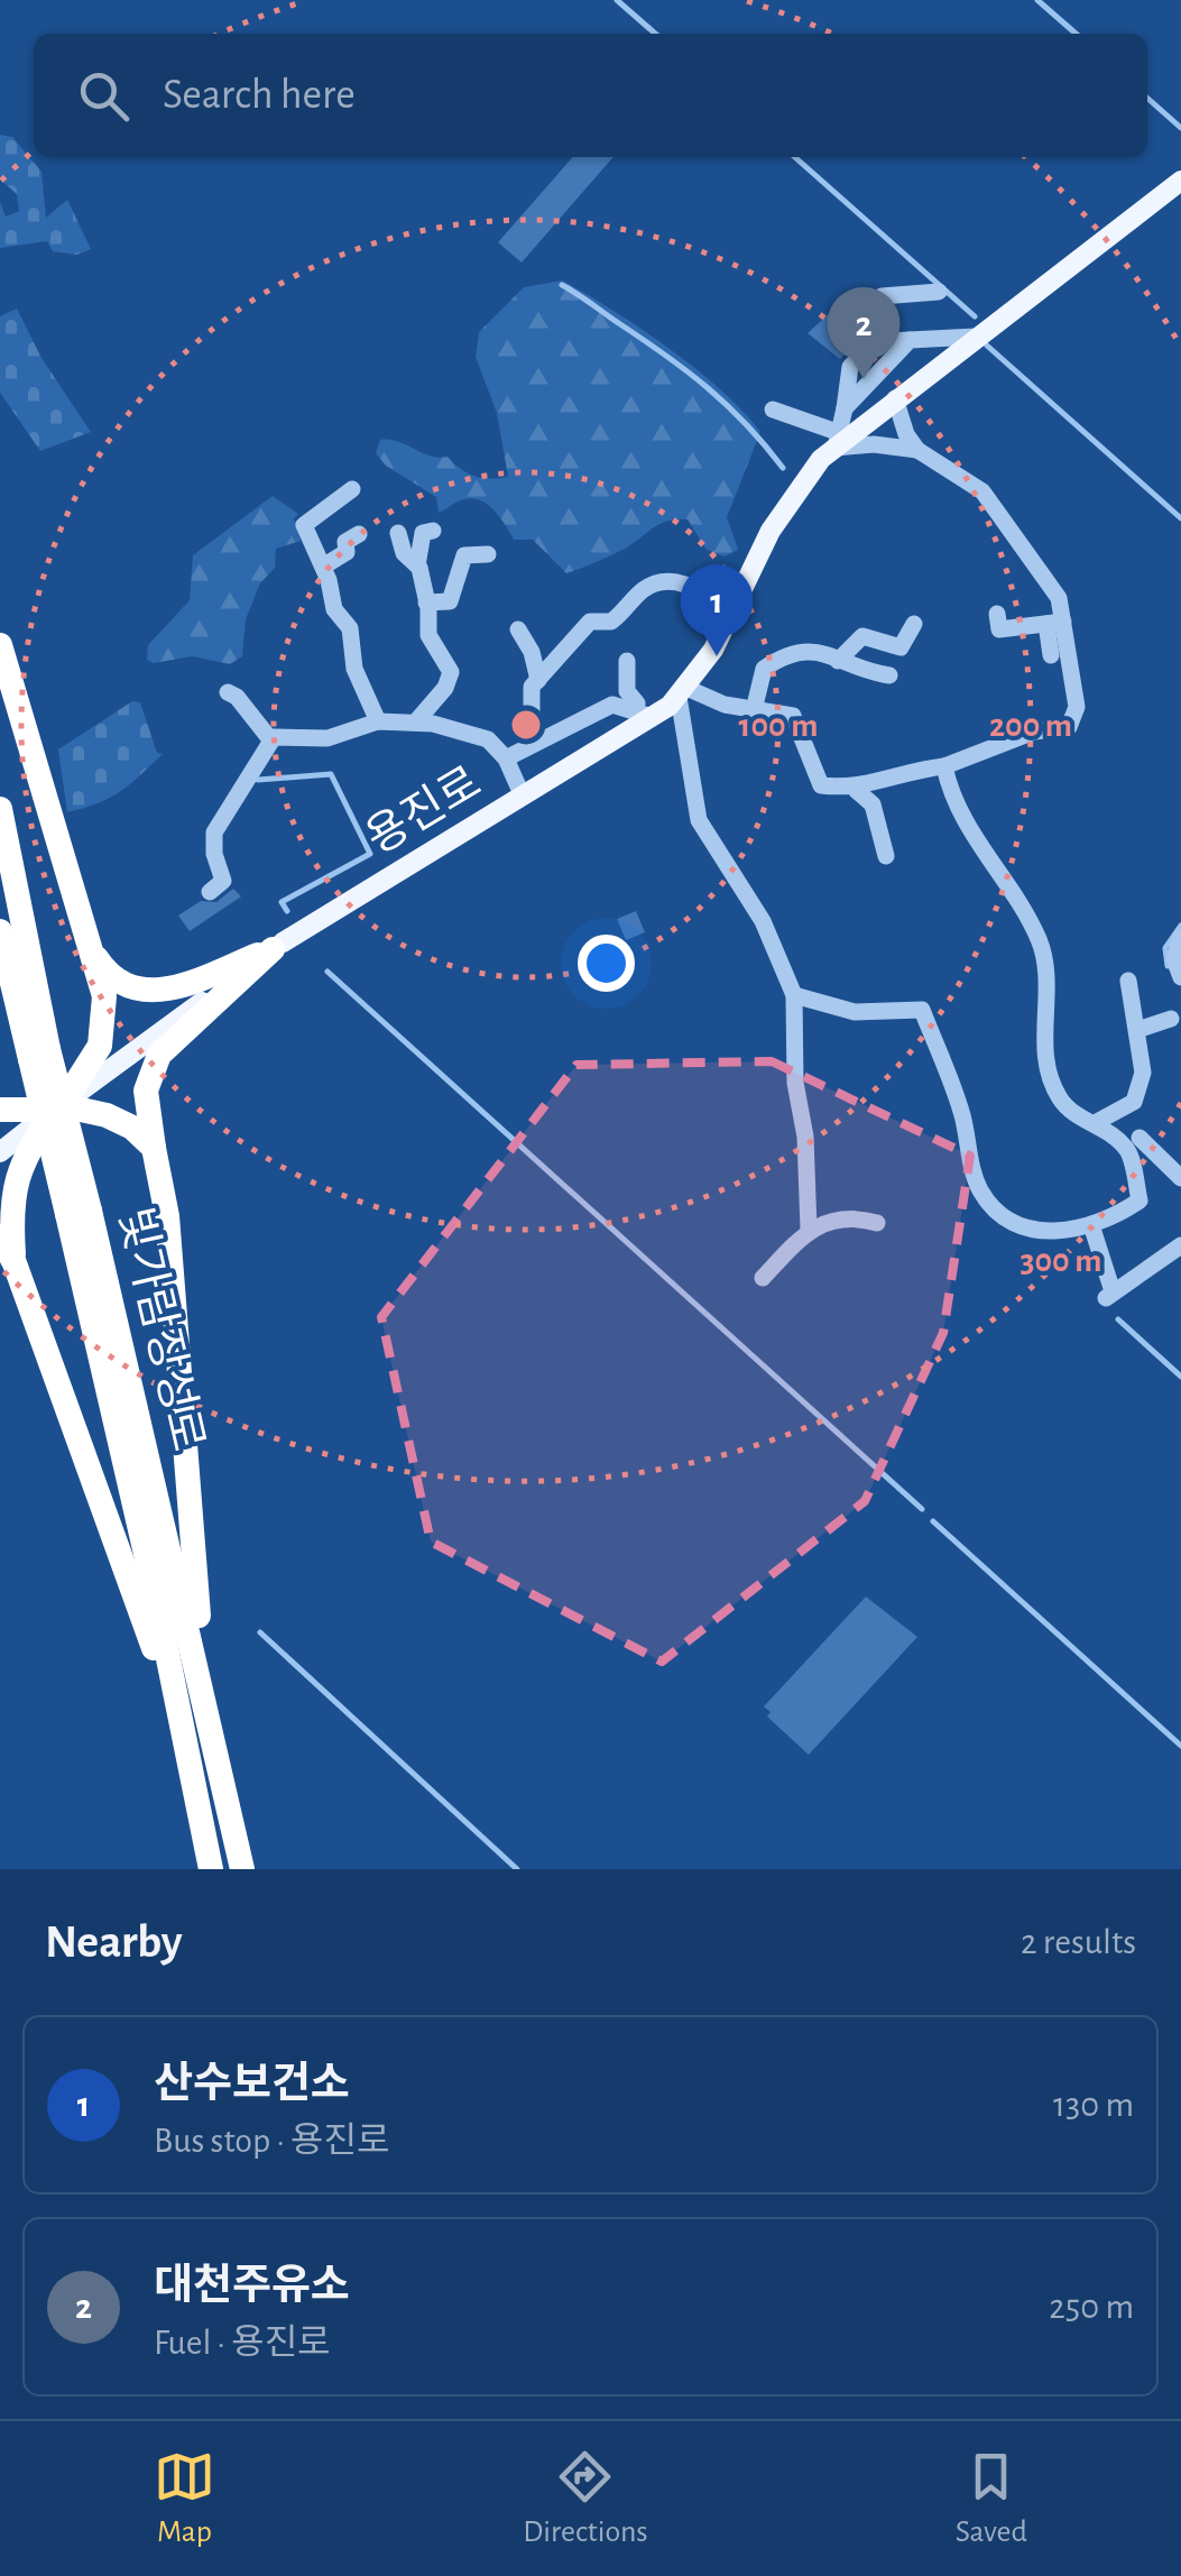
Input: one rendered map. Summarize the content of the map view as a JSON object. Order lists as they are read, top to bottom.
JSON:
{
  "streets": {
    "highway": ["빛가람장성로"],
    "main road": ["용진로"]
  },
  "page": {
    "search": "Search here",
    "pins": ["2", "1"],
    "heading": ["Nearby", "2 results"],
    "list": [
      {
        "mark": "1",
        "name": "산수보건소",
        "note": "Bus stop · 용진로",
        "value": "130 m"
      },
      {
        "mark": "2",
        "name": "대천주유소",
        "note": "Fuel · 용진로",
        "value": "250 m"
      }
    ],
    "nav": ["Map", "Directions", "Saved"]
  },
  "rings": ["100 m", "200 m", "300 m"]
}
